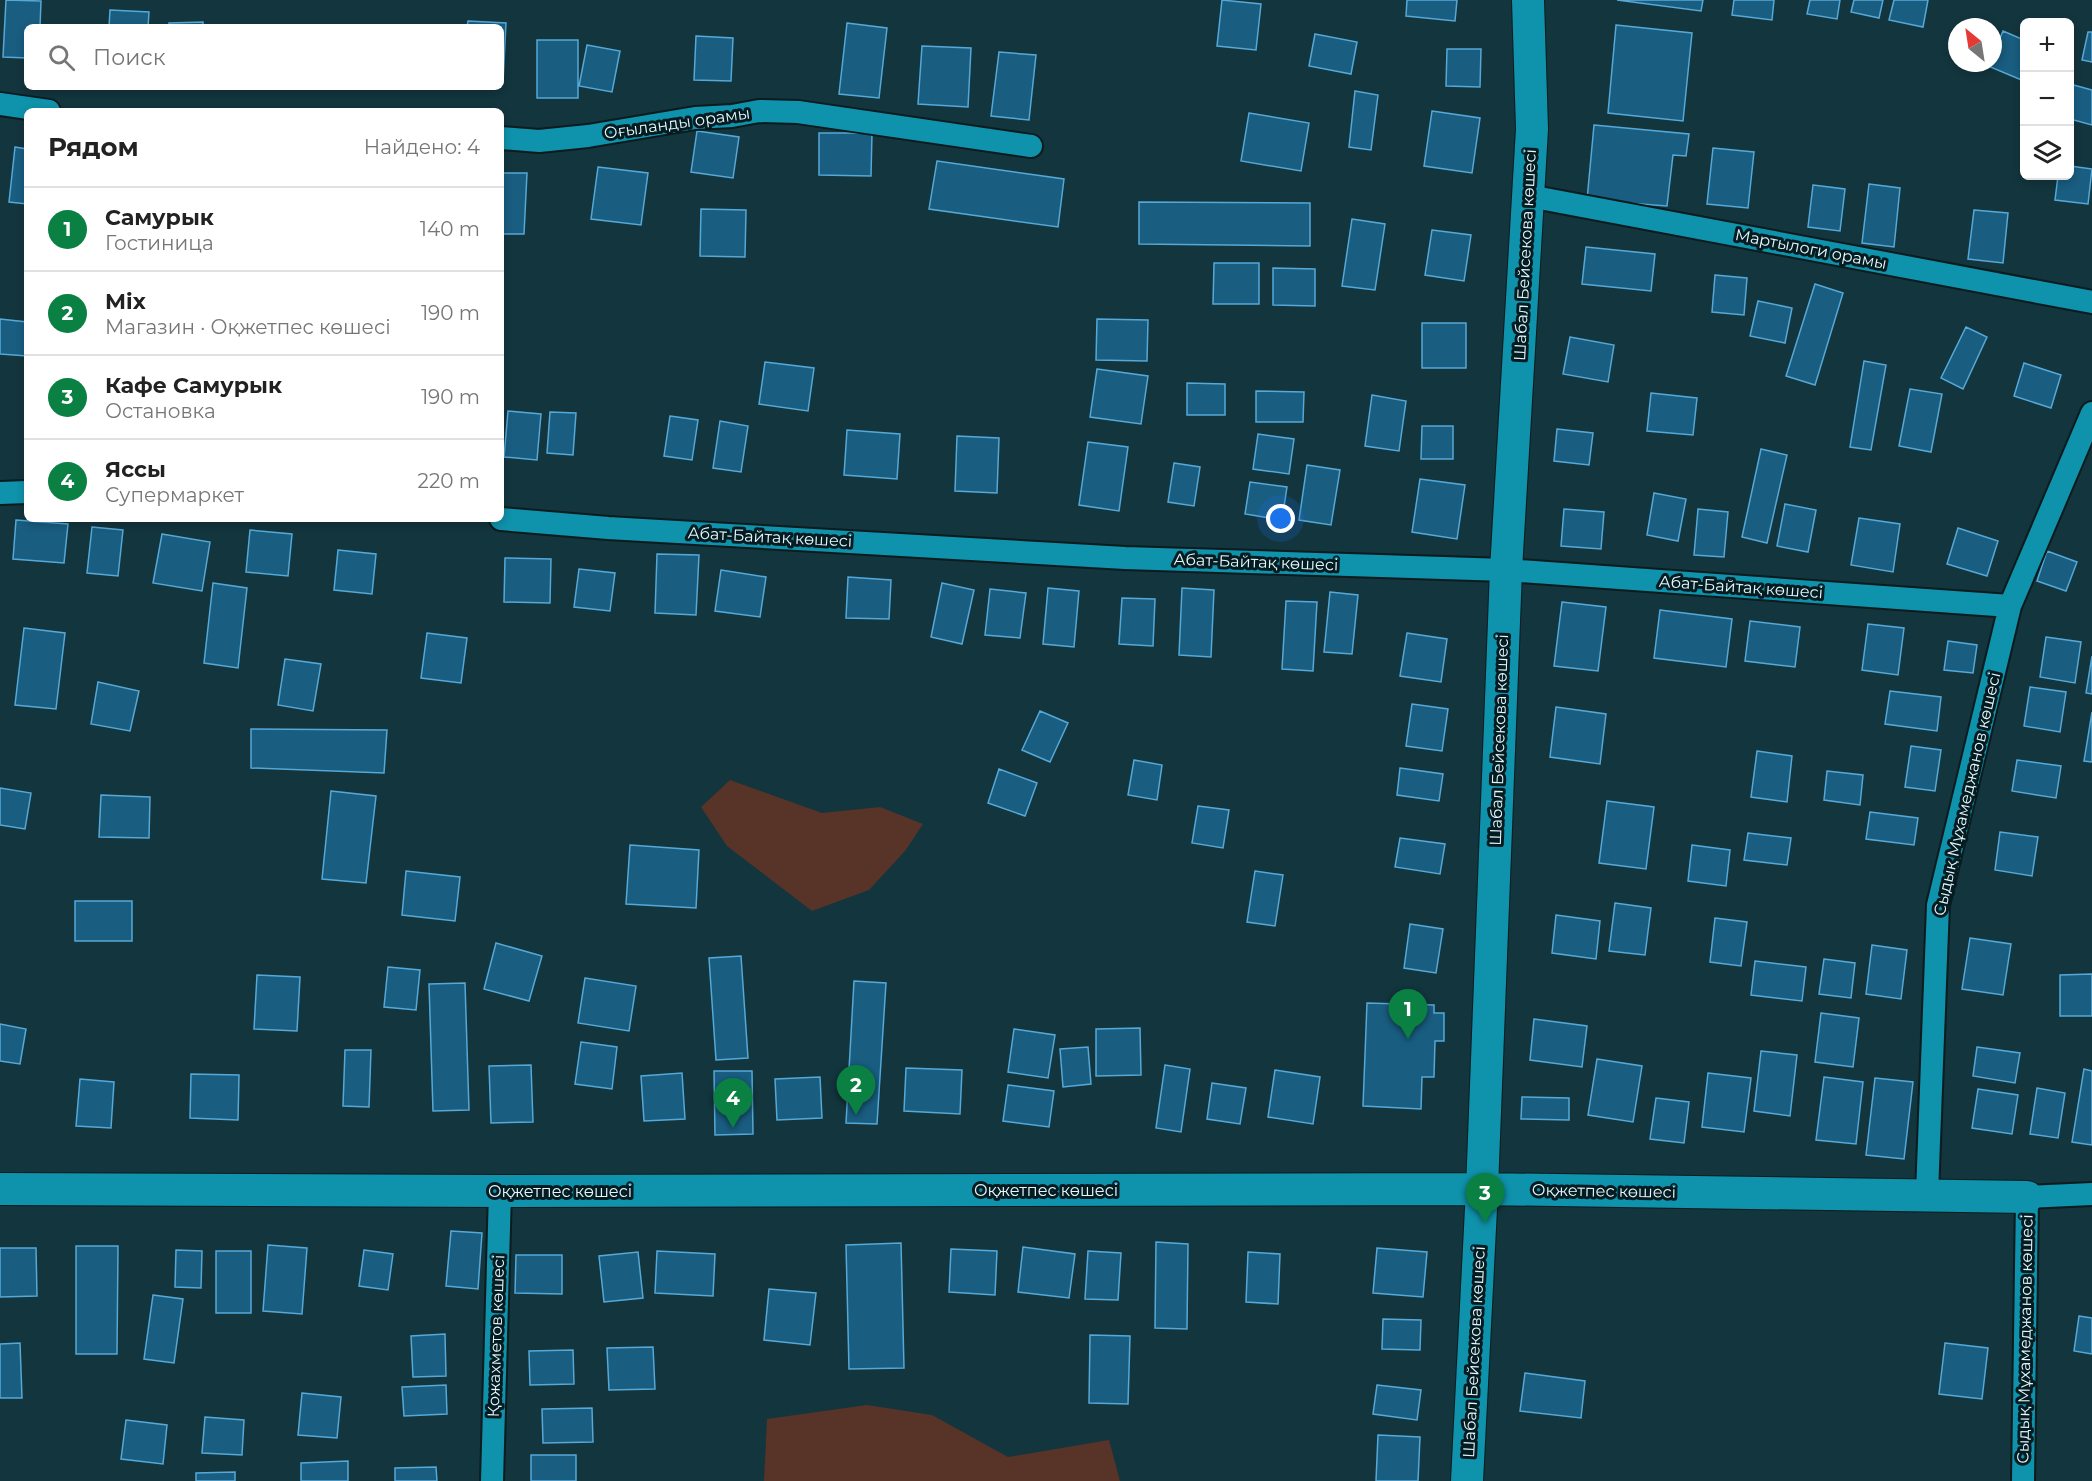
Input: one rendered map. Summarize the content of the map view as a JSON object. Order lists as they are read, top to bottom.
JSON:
{
  "streets": {
    "street": [
      "Оғыланды орамы",
      "Мартылоги орамы",
      "Шабал Бейсекова көшесі",
      "Абат-Байтақ көшесі",
      "Сыдық Мұхамеджанов көшесі",
      "Оқжетпес көшесі",
      "Қожахметов көшесі"
    ]
  },
  "crossings": [
    ["Мартылоги орамы", "Шабал Бейсекова көшесі"],
    ["Шабал Бейсекова көшесі", "Абат-Байтақ көшесі"],
    ["Шабал Бейсекова көшесі", "Оқжетпес көшесі"],
    ["Абат-Байтақ көшесі", "Сыдық Мұхамеджанов көшесі"],
    ["Сыдық Мұхамеджанов көшесі", "Оқжетпес көшесі"],
    ["Оқжетпес көшесі", "Қожахметов көшесі"]
  ],
  "north": "top left",
  "page": {
    "map_buttons": ["+", "−"],
    "search": "Поиск",
    "heading": ["Рядом", "Найдено: 4"],
    "list": [
      {
        "mark": "1",
        "name": "Самурык",
        "note": "Гостиница",
        "value": "140 m"
      },
      {
        "mark": "2",
        "name": "Mix",
        "note": "Магазин · Оқжетпес көшесі",
        "value": "190 m"
      },
      {
        "mark": "3",
        "name": "Кафе Самурык",
        "note": "Остановка",
        "value": "190 m"
      },
      {
        "mark": "4",
        "name": "Яссы",
        "note": "Супермаркет",
        "value": "220 m"
      }
    ],
    "pins": [
      "1",
      "2",
      "4",
      "3"
    ]
  }
}
